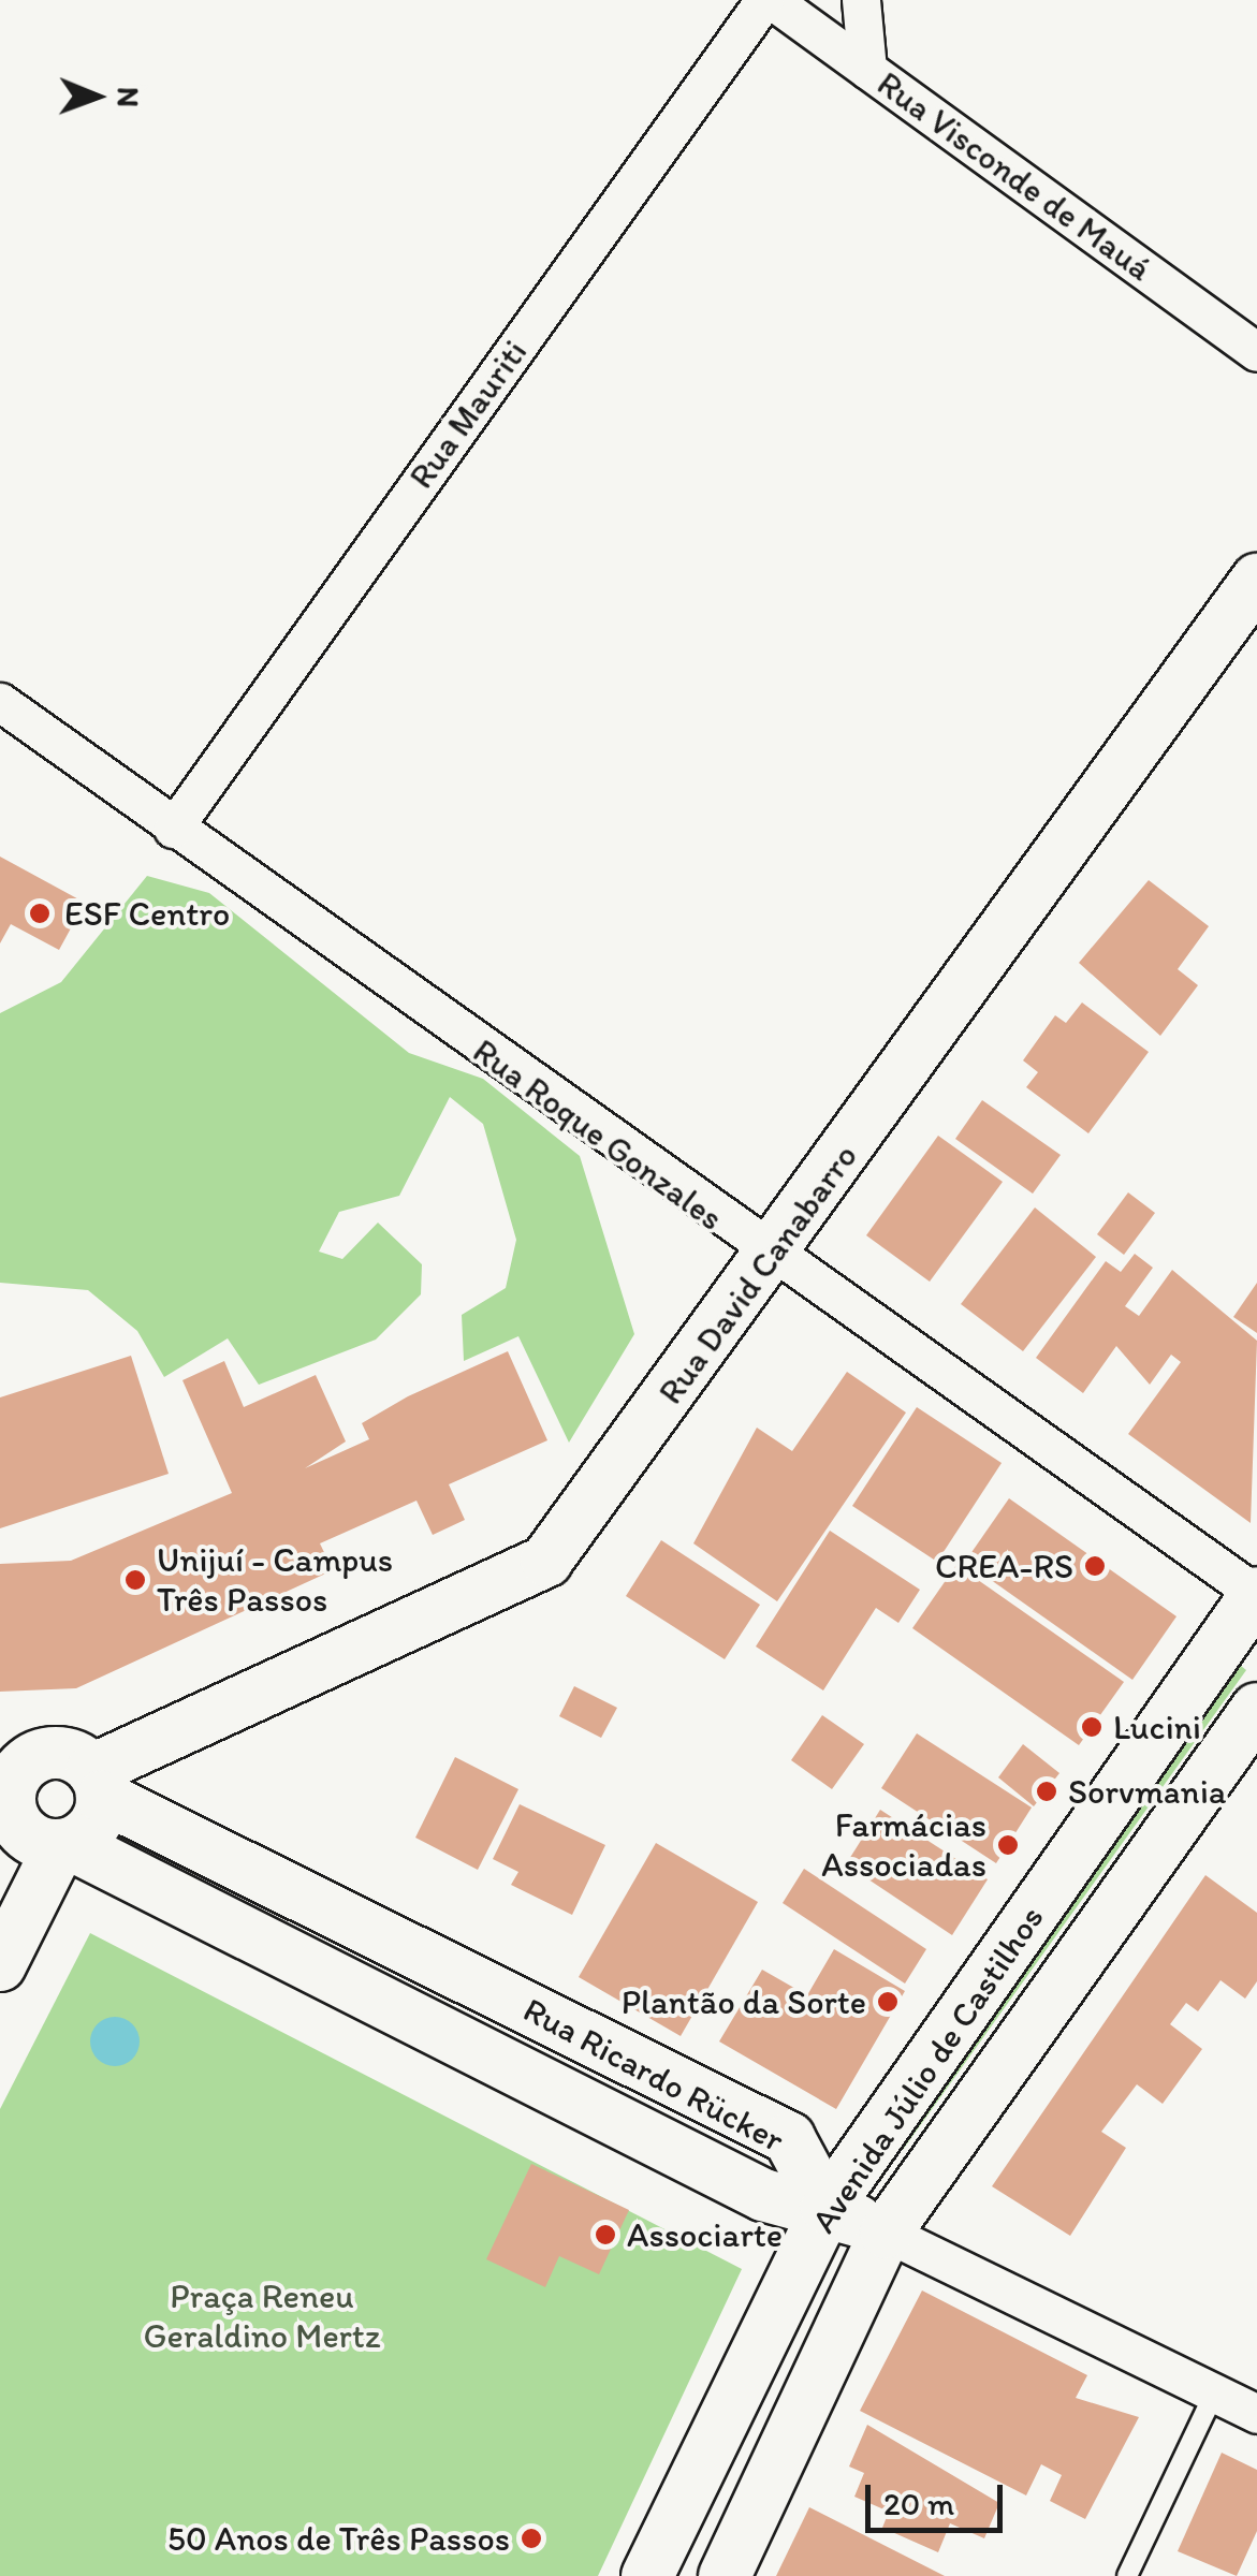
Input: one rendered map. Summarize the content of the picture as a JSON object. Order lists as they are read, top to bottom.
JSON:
{
  "streets": {
    "street": [
      "Rua Visconde de Mauá",
      "Rua Mauriti",
      "Rua Roque Gonzales",
      "Rua David Canabarro",
      "Avenida Júlio de Castilhos",
      "Rua Ricardo Rücker"
    ]
  },
  "crossings": [
    ["Rua Visconde de Mauá", "Rua Mauriti"],
    ["Rua Mauriti", "Rua Roque Gonzales"],
    ["Rua Roque Gonzales", "Rua David Canabarro"],
    ["Rua Roque Gonzales", "Avenida Júlio de Castilhos"],
    ["Rua David Canabarro", "Rua Ricardo Rücker"],
    ["Avenida Júlio de Castilhos", "Rua Ricardo Rücker"]
  ],
  "parks": ["Praça Reneu Geraldino Mertz"],
  "places": [
    "ESF Centro",
    "CREA-RS",
    "Unijuí - Campus Três Passos",
    "Lucini",
    "Sorvmania",
    "Farmácias Associadas",
    "Plantão da Sorte",
    "Associarte",
    "50 Anos de Três Passos"
  ],
  "scale_bar": "20 m",
  "north": "right"
}
